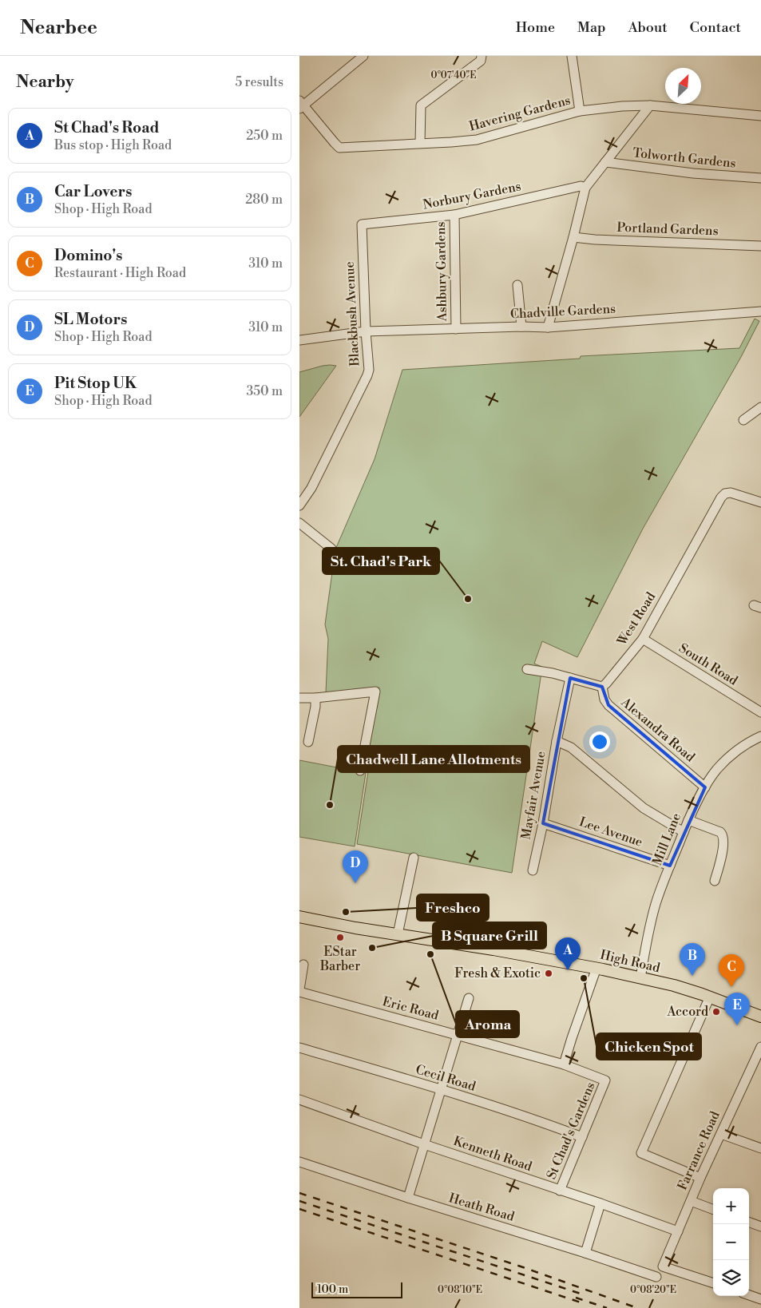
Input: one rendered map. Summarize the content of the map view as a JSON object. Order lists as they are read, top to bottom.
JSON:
{
  "streets": {
    "main road": ["High Road"],
    "street": [
      "Havering Gardens",
      "Tolworth Gardens",
      "Norbury Gardens",
      "Portland Gardens",
      "Ashbury Gardens",
      "Chadville Gardens",
      "Blackbush Avenue",
      "West Road",
      "South Road",
      "Alexandra Road",
      "Mayfair Avenue",
      "Lee Avenue",
      "Mill Lane",
      "Eric Road",
      "Cecil Road",
      "St Chad's Gardens",
      "Farrance Road",
      "Kenneth Road",
      "Heath Road"
    ]
  },
  "crossings": [
    ["Norbury Gardens", "Ashbury Gardens"],
    ["Norbury Gardens", "Blackbush Avenue"],
    ["Ashbury Gardens", "Chadville Gardens"],
    ["Chadville Gardens", "Blackbush Avenue"],
    ["West Road", "South Road"],
    ["West Road", "Alexandra Road"],
    ["Alexandra Road", "Mill Lane"],
    ["Mayfair Avenue", "Lee Avenue"],
    ["Lee Avenue", "Mill Lane"],
    ["Mill Lane", "High Road"],
    ["Eric Road", "St Chad's Gardens"],
    ["Cecil Road", "St Chad's Gardens"],
    ["St Chad's Gardens", "Kenneth Road"],
    ["Farrance Road", "Kenneth Road"]
  ],
  "places": [
    "St. Chad's Park",
    "Chadwell Lane Allotments",
    "Freshco",
    "EStar Barber",
    "B Square Grill",
    "Aroma",
    "Fresh & Exotic",
    "Chicken Spot",
    "Accord"
  ],
  "scale_bar": "100 m",
  "north": "top right",
  "page": {
    "header": "Nearbee",
    "nav": [
      "Home",
      "Map",
      "About",
      "Contact"
    ],
    "heading": ["Nearby", "5 results"],
    "list": [
      {
        "mark": "A",
        "name": "St Chad's Road",
        "note": "Bus stop · High Road",
        "value": "250 m"
      },
      {
        "mark": "B",
        "name": "Car Lovers",
        "note": "Shop · High Road",
        "value": "280 m"
      },
      {
        "mark": "C",
        "name": "Domino's",
        "note": "Restaurant · High Road",
        "value": "310 m"
      },
      {
        "mark": "D",
        "name": "SL Motors",
        "note": "Shop · High Road",
        "value": "310 m"
      },
      {
        "mark": "E",
        "name": "Pit Stop UK",
        "note": "Shop · High Road",
        "value": "350 m"
      }
    ],
    "pins": [
      "D",
      "A",
      "B",
      "C",
      "E"
    ],
    "map_buttons": ["+", "−"],
    "scale": "100 m"
  },
  "coordinates": ["0°07'40\"E", "0°08'10\"E", "0°08'20\"E"]
}
